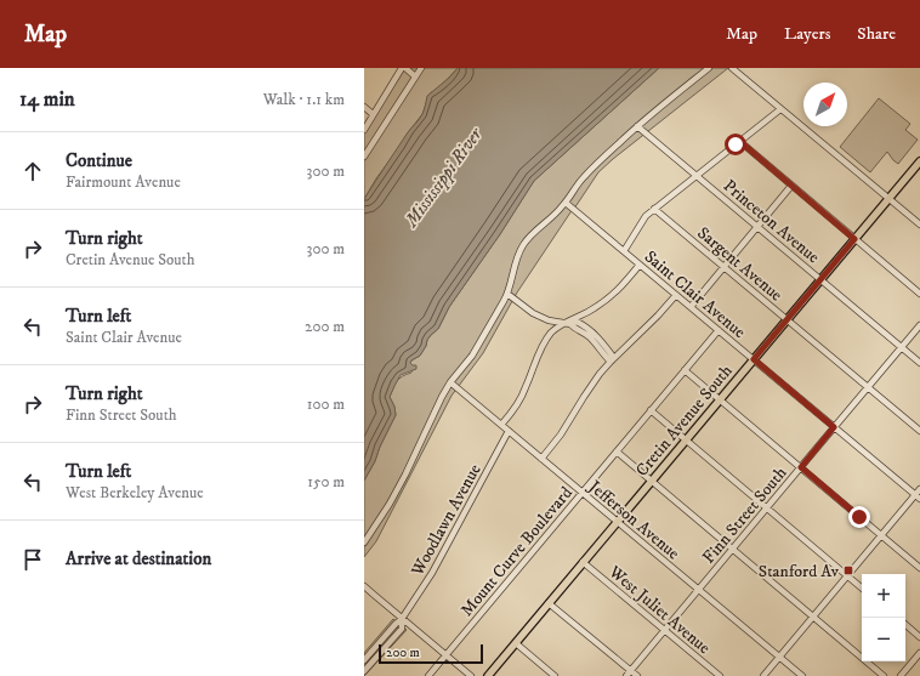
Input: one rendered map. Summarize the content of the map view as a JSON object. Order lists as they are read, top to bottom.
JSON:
{
  "streets": {
    "main road": ["Cretin Avenue South"],
    "street": [
      "Princeton Avenue",
      "Sargent Avenue",
      "Saint Clair Avenue",
      "Finn Street South",
      "Woodlawn Avenue",
      "Jefferson Avenue",
      "Mount Curve Boulevard",
      "West Juliet Avenue"
    ]
  },
  "crossings": [
    ["Princeton Avenue", "Cretin Avenue South"],
    ["Princeton Avenue", "Finn Street South"],
    ["Sargent Avenue", "Cretin Avenue South"],
    ["Sargent Avenue", "Finn Street South"],
    ["Saint Clair Avenue", "Cretin Avenue South"],
    ["Saint Clair Avenue", "Finn Street South"],
    ["Saint Clair Avenue", "Mount Curve Boulevard"],
    ["Cretin Avenue South", "Jefferson Avenue"],
    ["Cretin Avenue South", "West Juliet Avenue"],
    ["Finn Street South", "Jefferson Avenue"],
    ["Finn Street South", "West Juliet Avenue"],
    ["Woodlawn Avenue", "Jefferson Avenue"],
    ["Jefferson Avenue", "Mount Curve Boulevard"]
  ],
  "water": ["Mississippi River"],
  "places": {
    "transit": ["Stanford Av"]
  },
  "scale_bar": "200 m",
  "north": "top right",
  "page": {
    "header": "Map",
    "nav": ["Map", "Layers", "Share"],
    "heading": ["14 min", "Walk · 1.1 km"],
    "list": [
      ["Continue", "Fairmount Avenue", "300 m"],
      ["Turn right", "Cretin Avenue South", "300 m"],
      ["Turn left", "Saint Clair Avenue", "200 m"],
      ["Turn right", "Finn Street South", "100 m"],
      ["Turn left", "West Berkeley Avenue", "150 m"],
      "Arrive at destination"
    ],
    "map_buttons": ["+", "−"],
    "scale": "200 m"
  }
}
